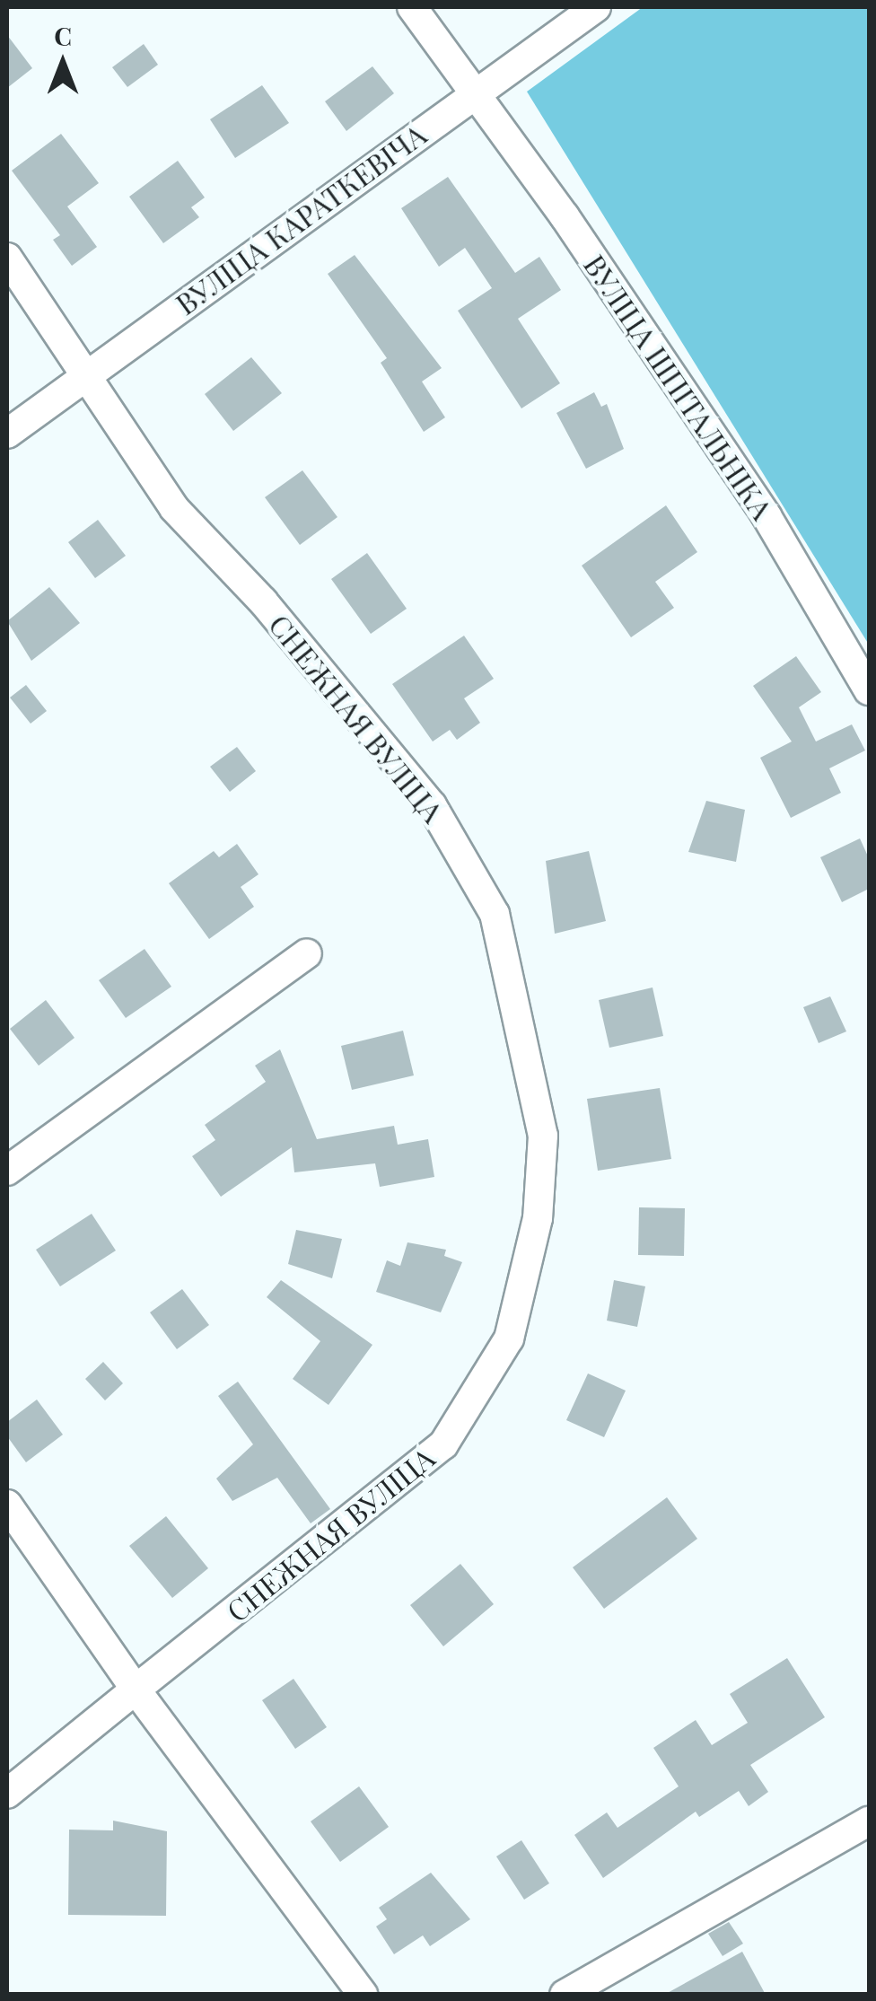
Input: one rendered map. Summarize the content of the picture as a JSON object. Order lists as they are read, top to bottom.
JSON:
{
  "streets": {
    "street": ["ВУЛІЦА КАРАТКЕВІЧА", "ВУЛІЦА ШПІТАЛЬНІКА", "СНЕЖНАЯ ВУЛІЦА"]
  },
  "crossings": [
    ["ВУЛІЦА КАРАТКЕВІЧА", "ВУЛІЦА ШПІТАЛЬНІКА"],
    ["ВУЛІЦА КАРАТКЕВІЧА", "СНЕЖНАЯ ВУЛІЦА"]
  ],
  "north": "top"
}
